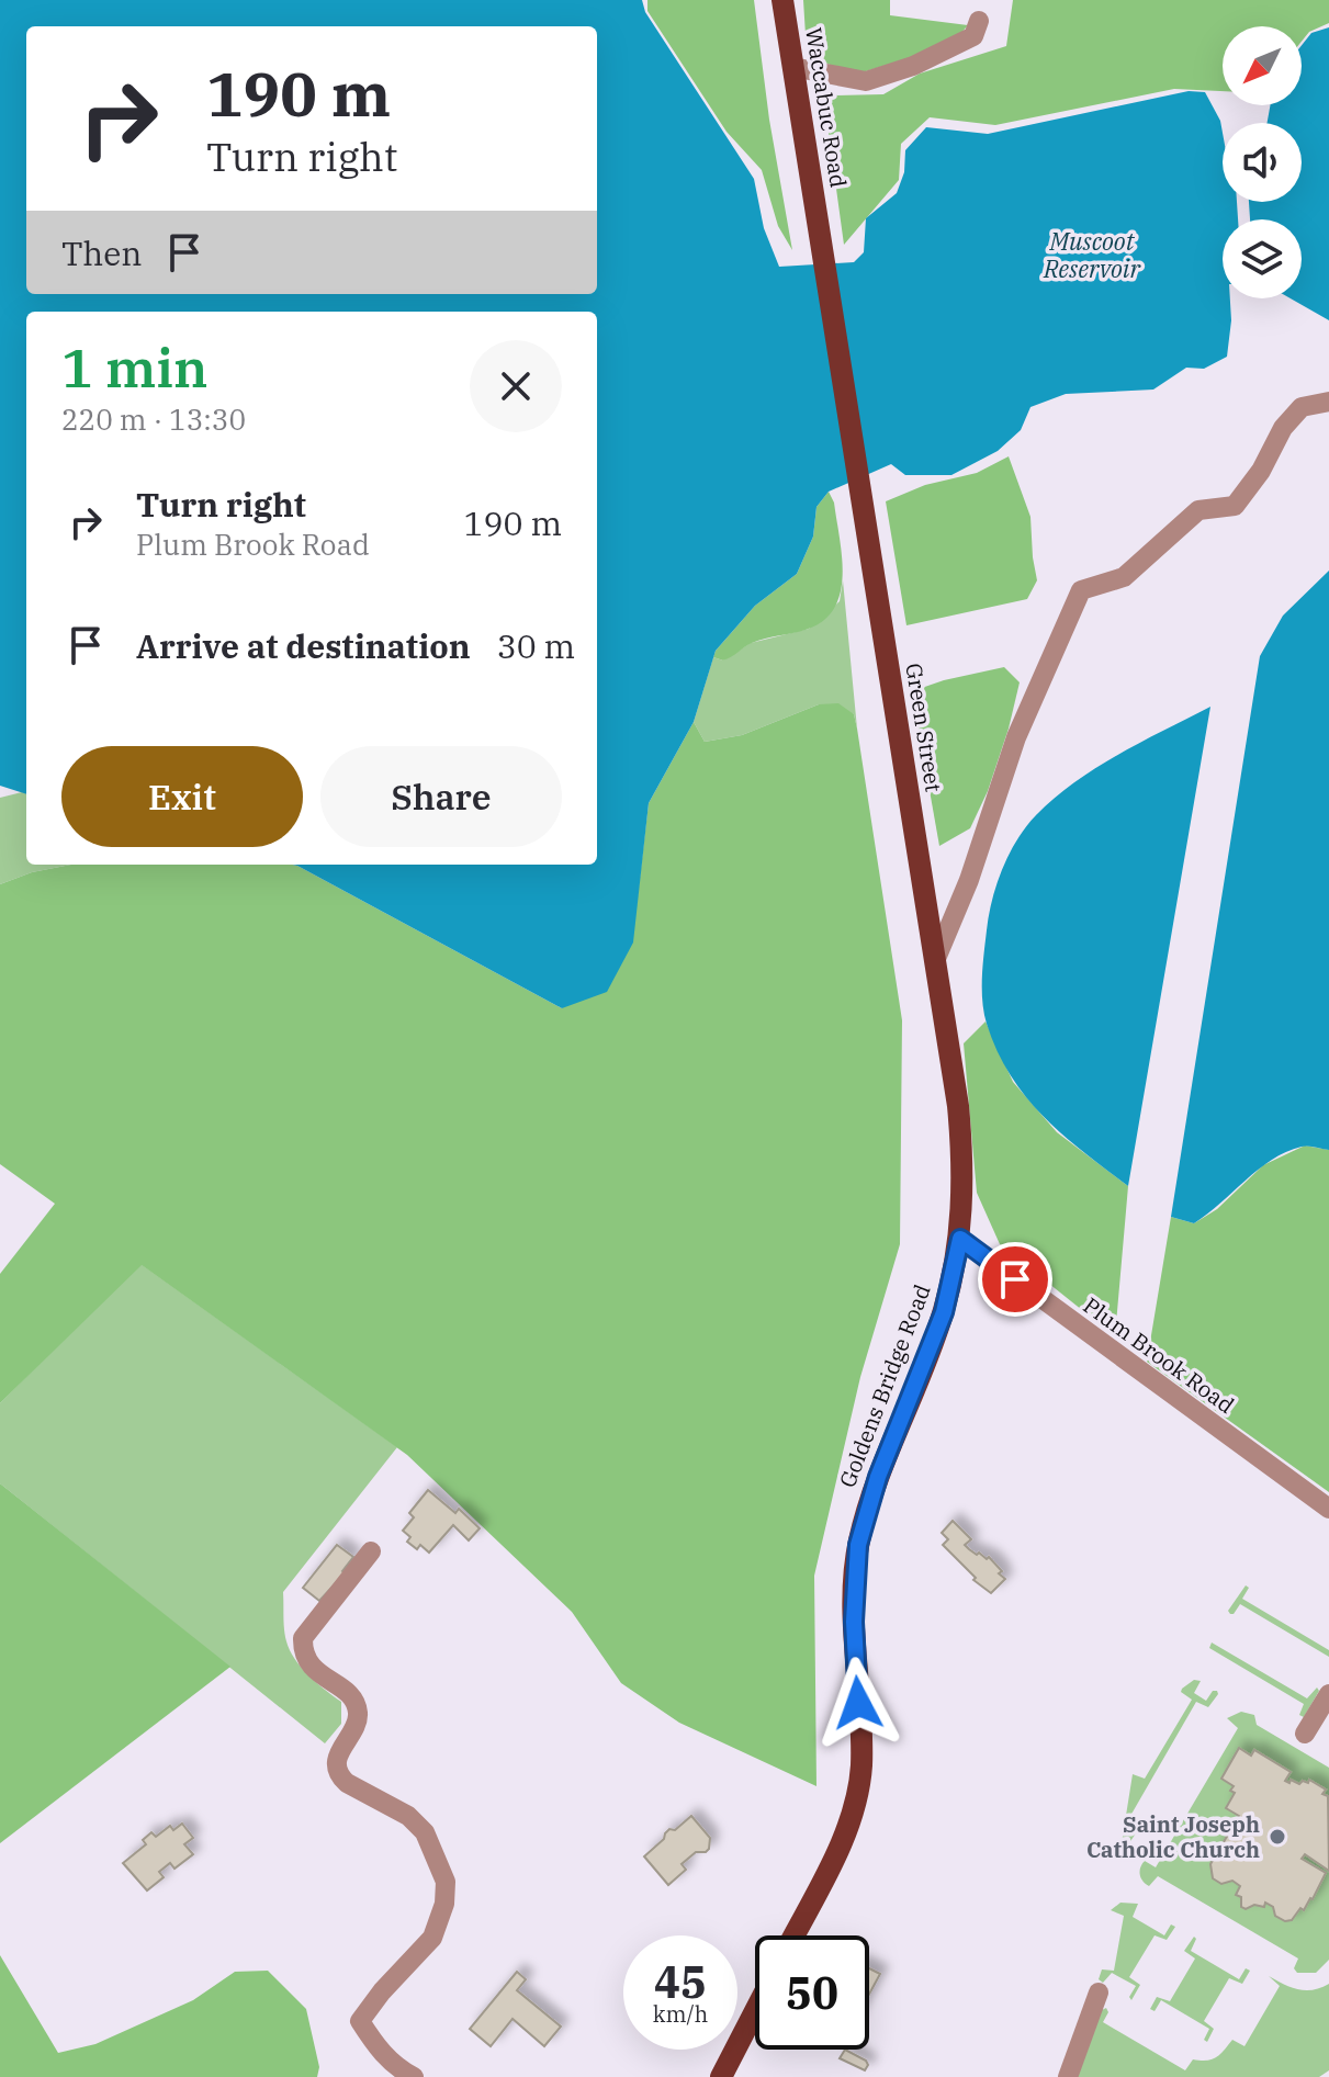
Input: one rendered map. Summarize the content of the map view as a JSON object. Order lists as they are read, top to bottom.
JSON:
{
  "streets": {
    "main road": ["Waccabuc Road", "Green Street", "Goldens Bridge Road"],
    "street": ["Plum Brook Road"]
  },
  "crossings": [
    ["Waccabuc Road", "Green Street"],
    ["Green Street", "Plum Brook Road"],
    ["Green Street", "Goldens Bridge Road"],
    ["Plum Brook Road", "Goldens Bridge Road"]
  ],
  "water": ["Muscoot Reservoir"],
  "places": ["Saint Joseph Catholic Church"],
  "north": "bottom left",
  "page": {
    "turn": ["190 m", "Turn right"],
    "then": "Then",
    "heading": ["1 min", "220 m · 13:30"],
    "list": [
      {
        "name": "Turn right",
        "note": "Plum Brook Road",
        "value": "190 m"
      },
      {
        "name": "Arrive at destination",
        "value": "30 m"
      }
    ],
    "buttons": ["Exit", "Share"],
    "speed": "45 km/h",
    "limit": "50"
  }
}
